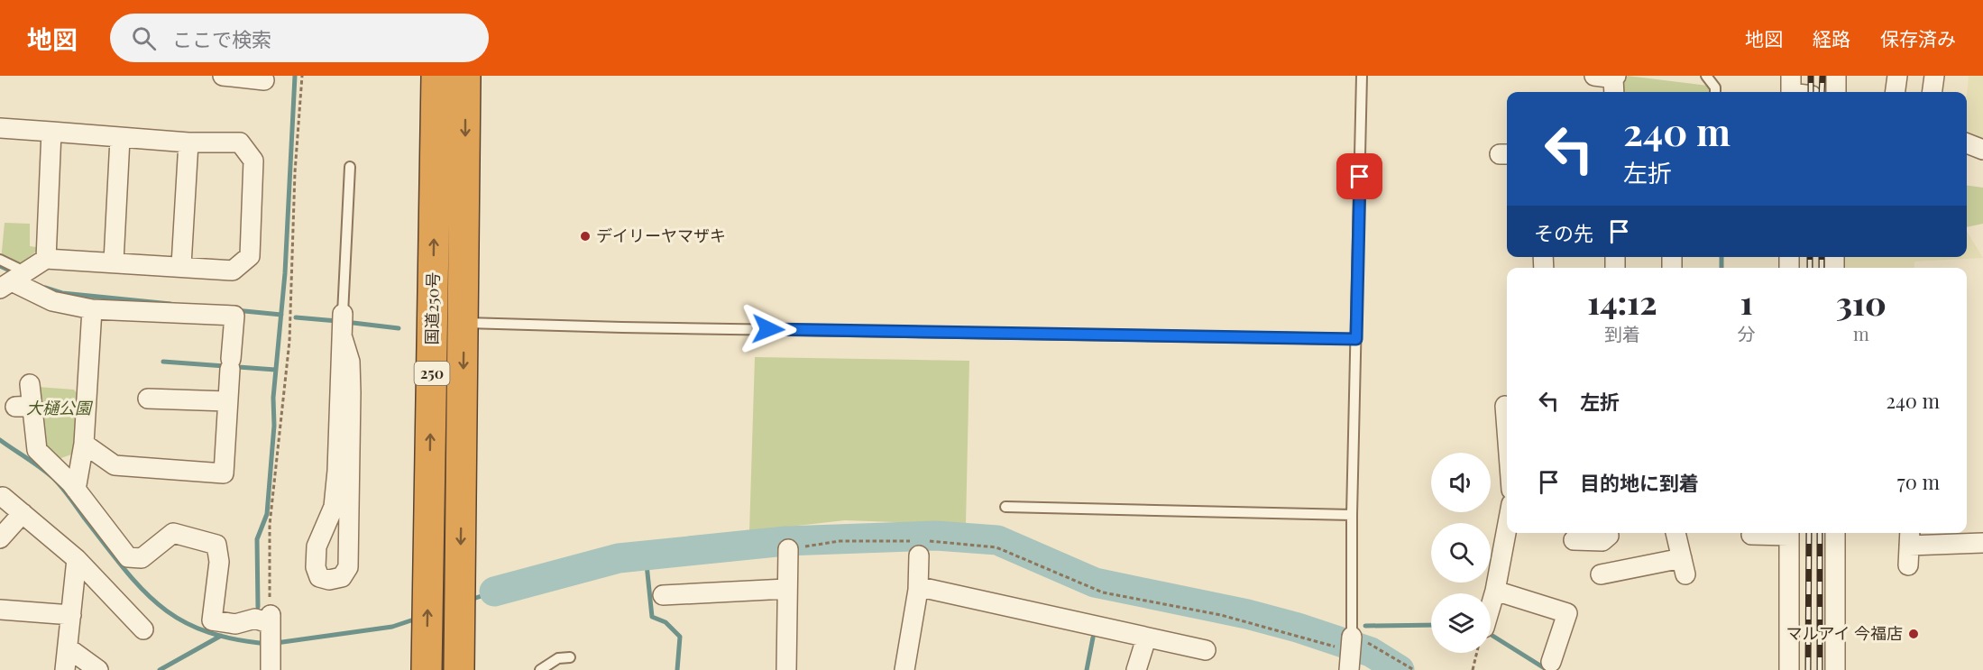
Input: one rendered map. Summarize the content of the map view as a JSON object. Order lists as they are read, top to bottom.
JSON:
{
  "streets": {
    "highway": ["国道250号", "250"]
  },
  "parks": ["大樋公園"],
  "places": ["デイリーヤマザキ", "マルアイ 今福店"],
  "page": {
    "header": "地図",
    "search": "ここで検索",
    "nav": ["地図", "経路", "保存済み"],
    "turn": ["240 m", "左折"],
    "then": "その先",
    "eta": [
      "14:12",
      "到着",
      "1",
      "分",
      "310",
      "m"
    ],
    "list": [
      {
        "name": "左折",
        "value": "240 m"
      },
      {
        "name": "目的地に到着",
        "value": "70 m"
      }
    ]
  }
}
